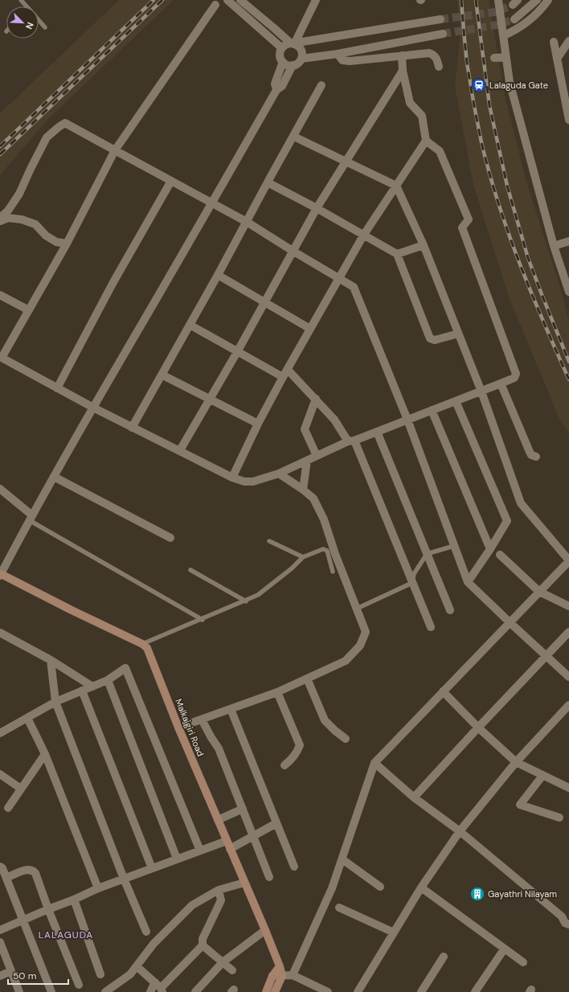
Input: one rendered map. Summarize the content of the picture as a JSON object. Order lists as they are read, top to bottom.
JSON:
{
  "streets": {
    "main road": ["Malkajgiri Road"]
  },
  "districts": ["LALAGUDA"],
  "places": {
    "station": ["Lalaguda Gate"],
    "building": ["Gayathri Nilayam"]
  },
  "scale_bar": "50 m",
  "north": "bottom right"
}
